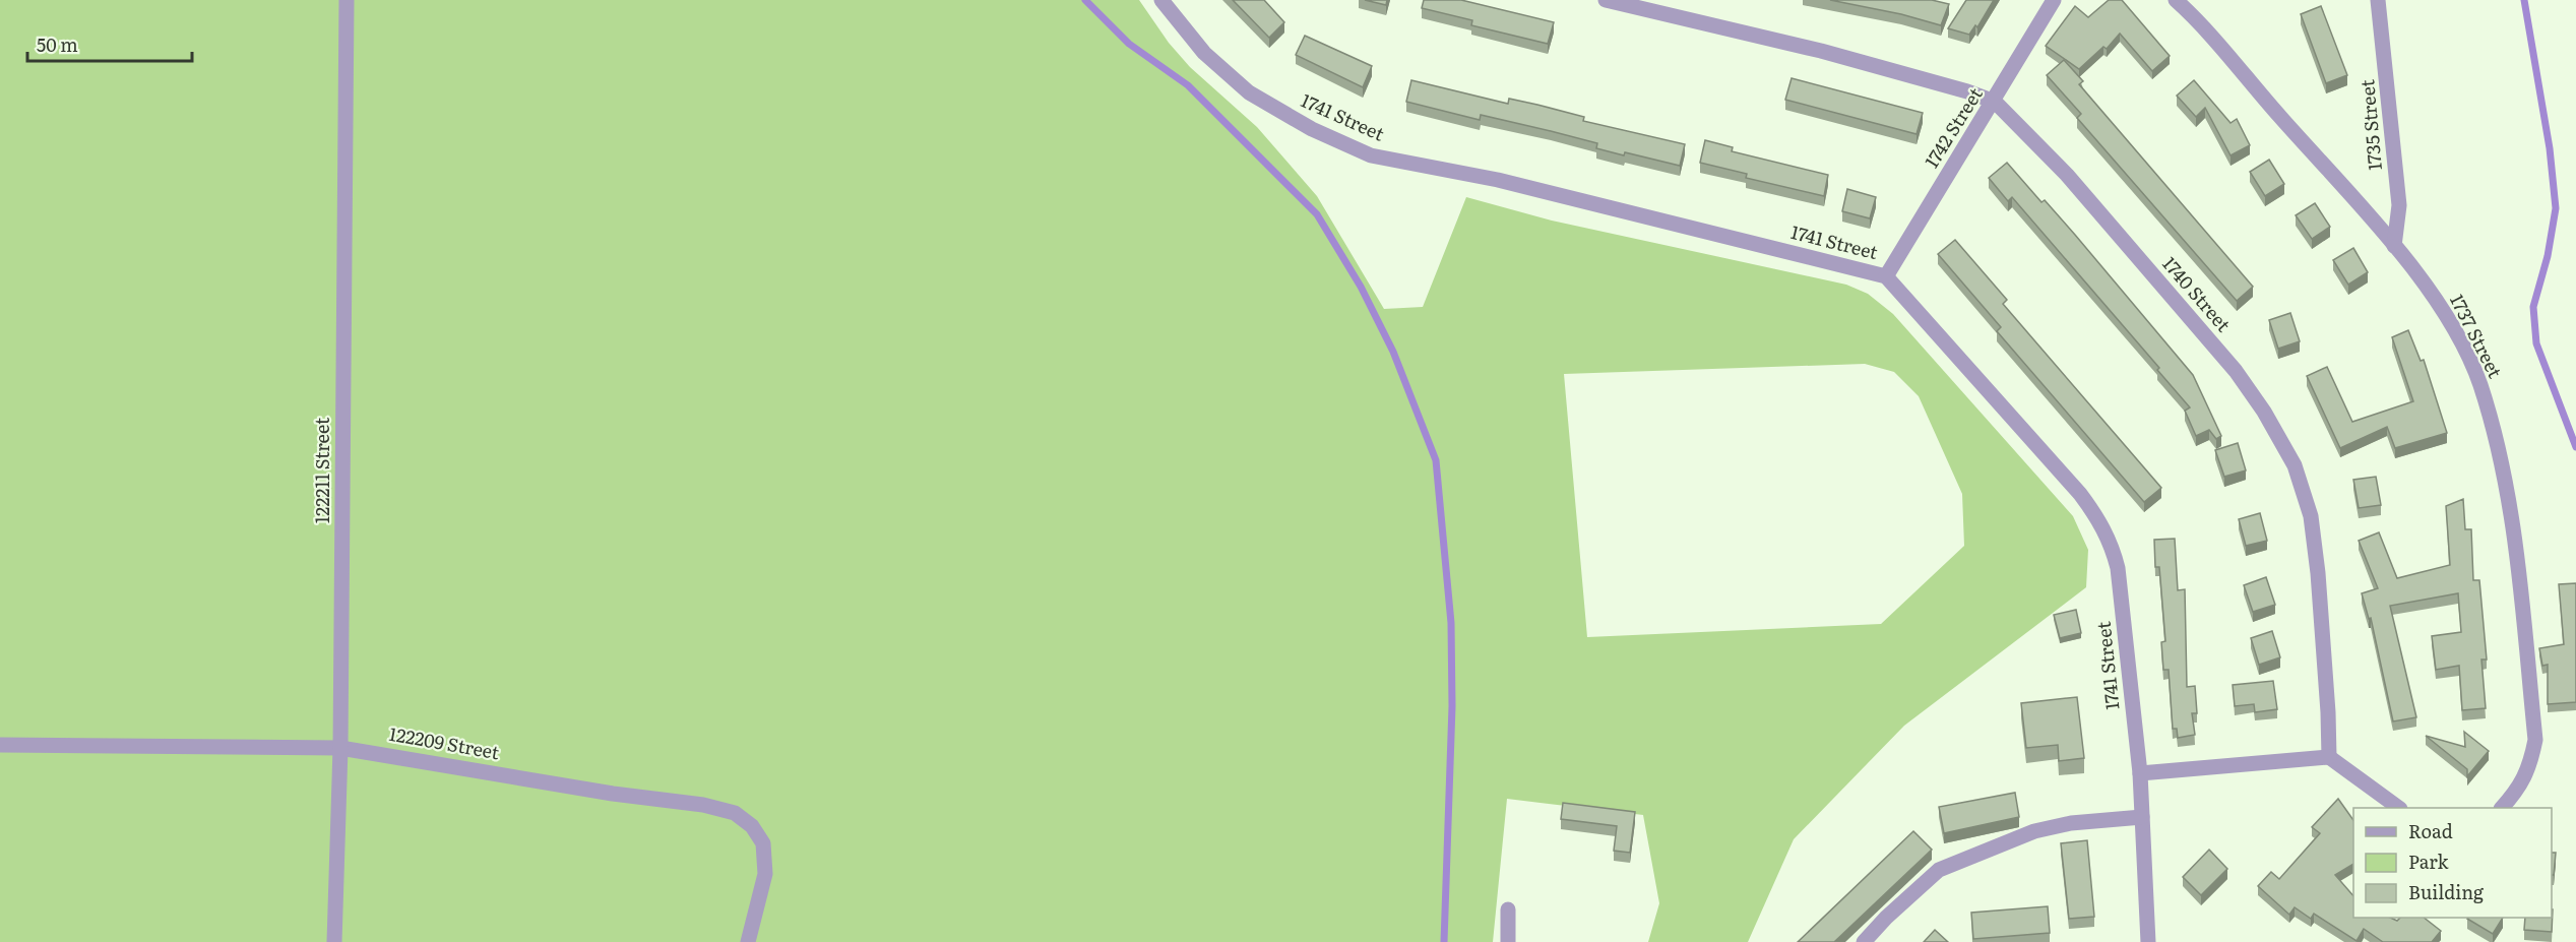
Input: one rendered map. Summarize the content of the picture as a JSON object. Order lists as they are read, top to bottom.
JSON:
{
  "streets": {
    "street": [
      "1741 Street",
      "1735 Street",
      "1742 Street",
      "1740 Street",
      "1737 Street",
      "122211 Street",
      "122209 Street"
    ]
  },
  "crossings": [
    ["1741 Street", "1742 Street"],
    ["1735 Street", "1737 Street"],
    ["1742 Street", "1740 Street"],
    ["122211 Street", "122209 Street"]
  ],
  "legend": ["Road", "Park", "Building"],
  "scale_bar": "50 m"
}
